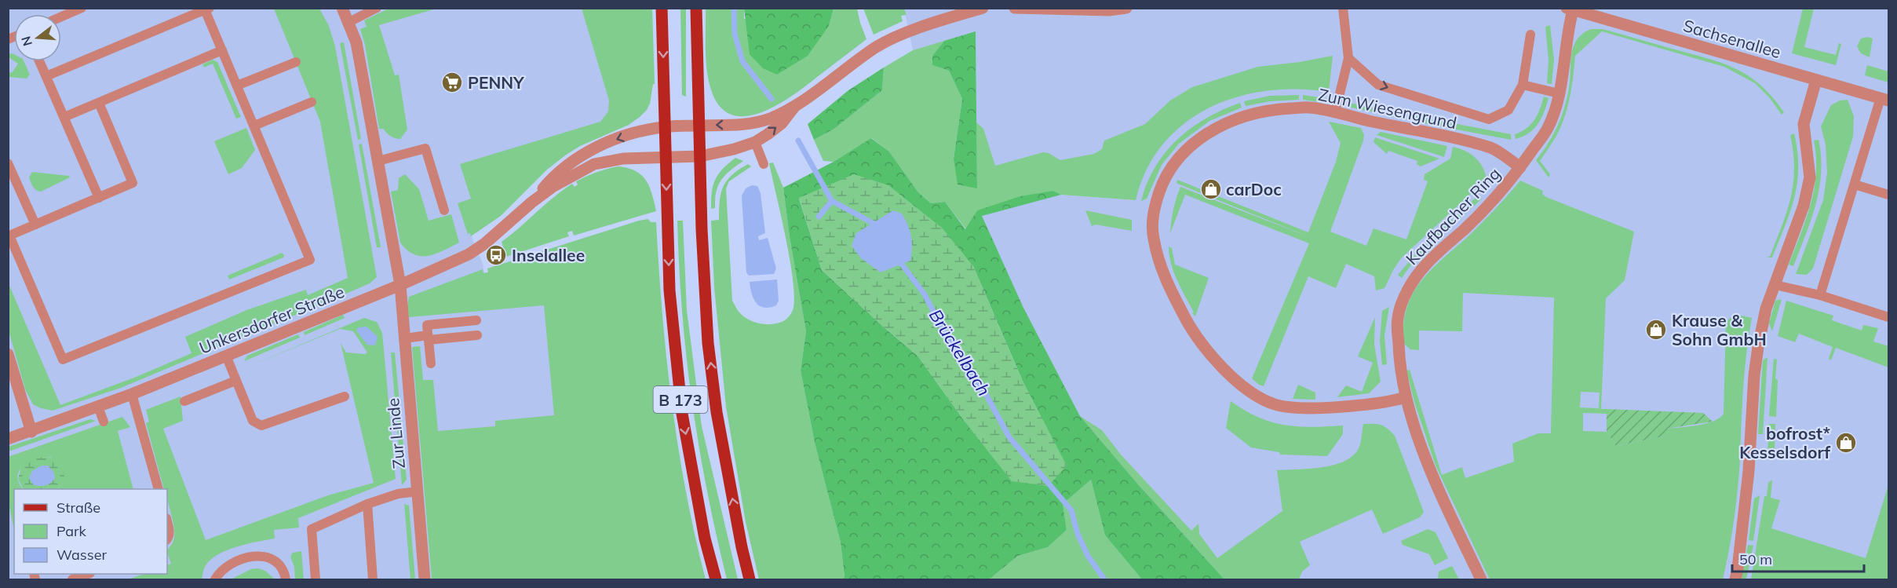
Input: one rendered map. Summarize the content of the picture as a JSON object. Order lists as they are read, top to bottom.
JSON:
{
  "streets": {
    "main road": ["B 173"],
    "street": [
      "Sachsenallee",
      "Zum Wiesengrund",
      "Kaufbacher Ring",
      "Unkersdorfer Straße",
      "Zur Linde"
    ]
  },
  "crossings": [
    ["Sachsenallee", "Kaufbacher Ring"],
    ["Zum Wiesengrund", "Kaufbacher Ring"],
    ["Unkersdorfer Straße", "B 173"],
    ["Unkersdorfer Straße", "Zur Linde"]
  ],
  "water": ["Brückelbach"],
  "places": {
    "supermarket": ["PENNY"],
    "shop": ["carDoc", "Krause & Sohn GmbH", "bofrost* Kesselsdorf"],
    "bus stop": ["Inselallee"]
  },
  "legend": ["Straße", "Park", "Wasser"],
  "scale_bar": "50 m",
  "north": "left"
}
